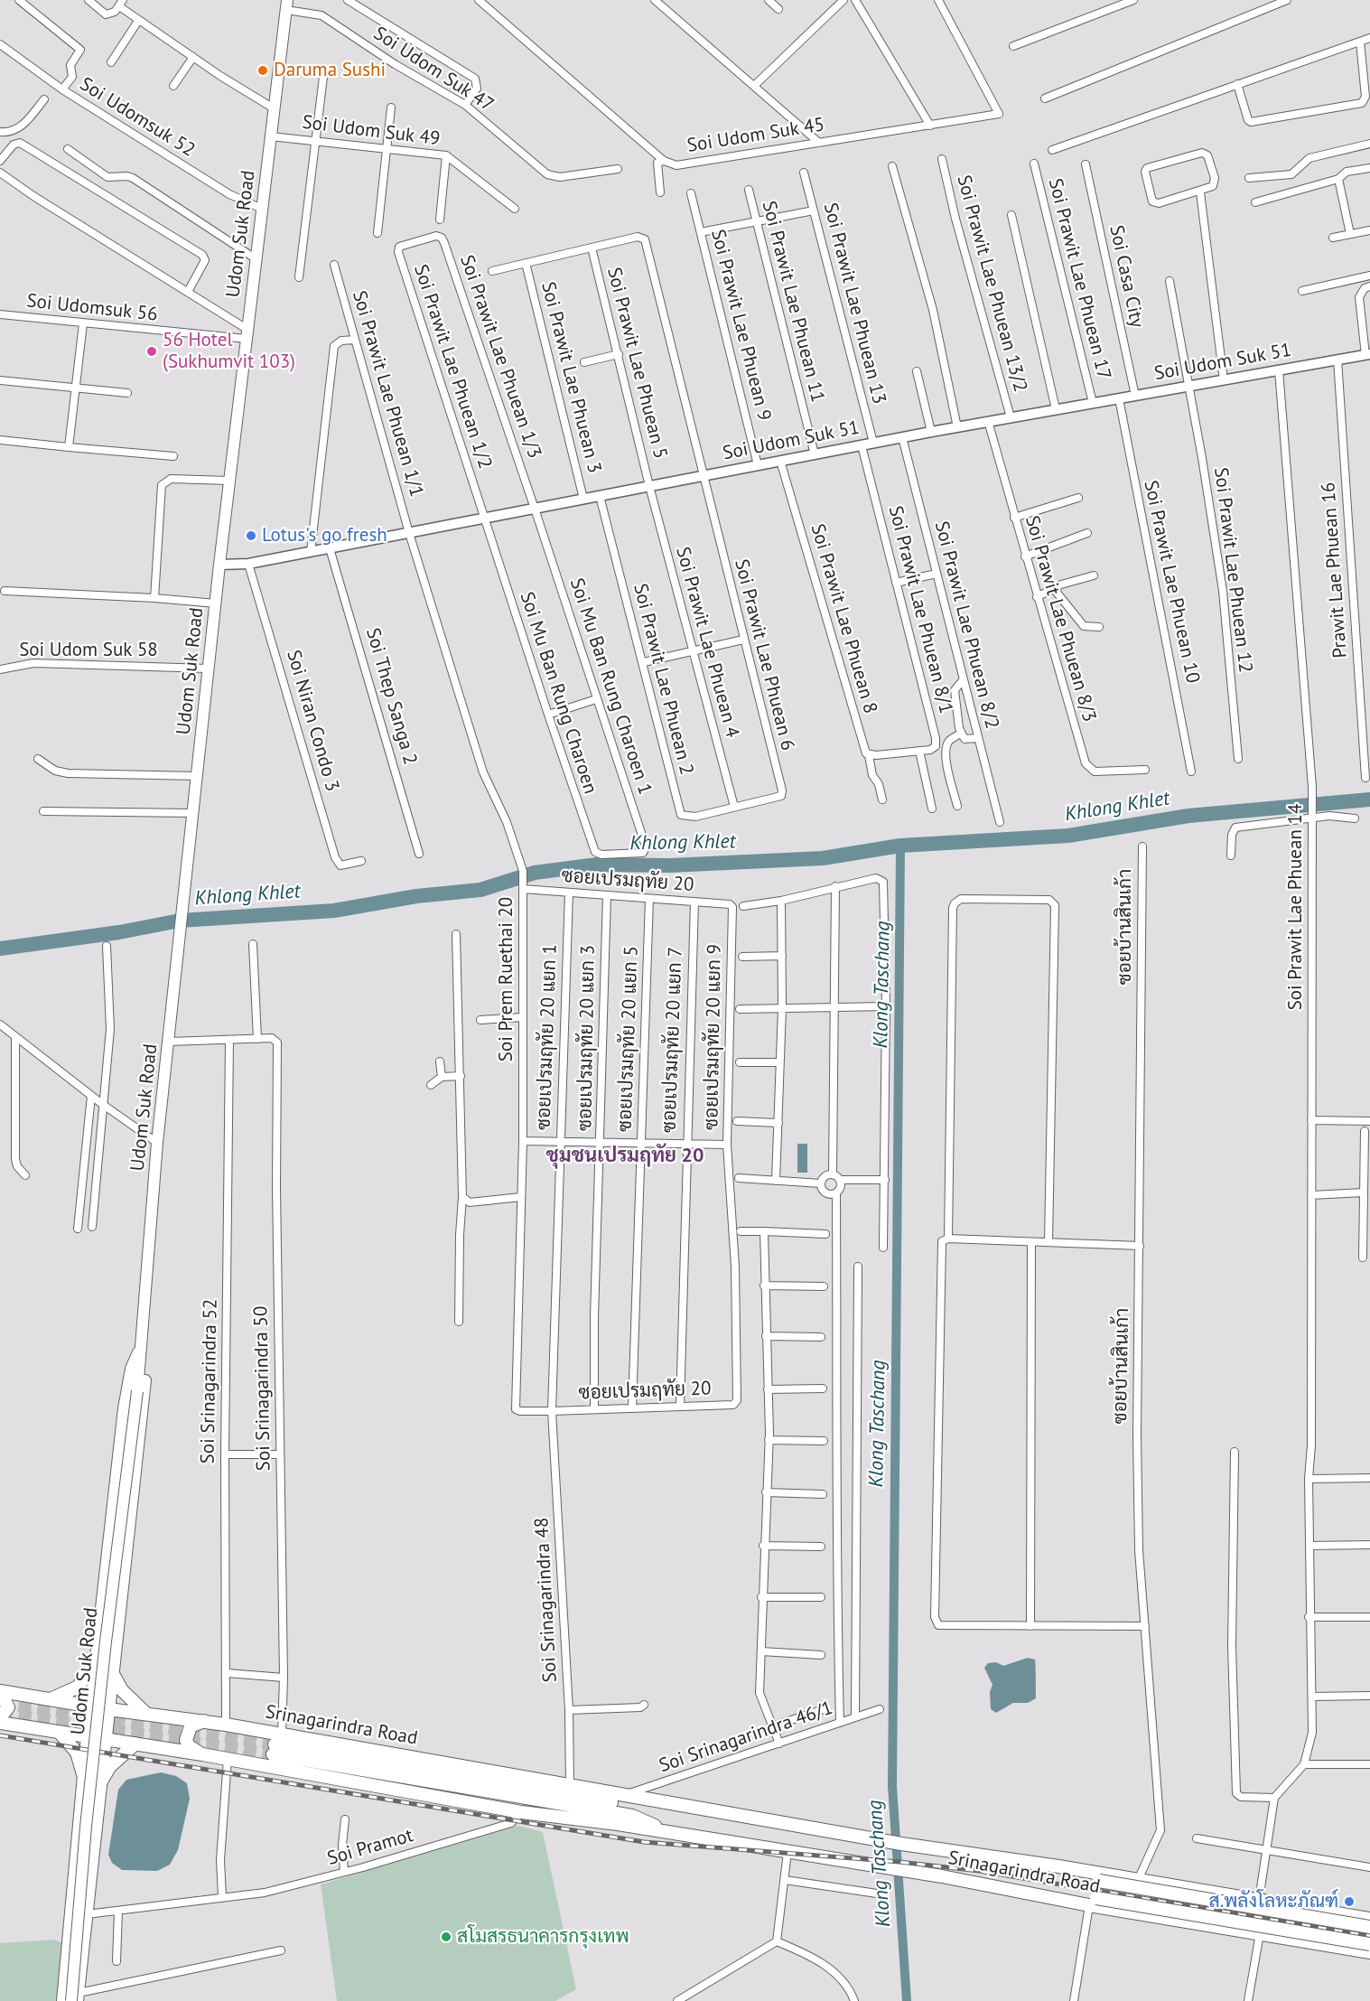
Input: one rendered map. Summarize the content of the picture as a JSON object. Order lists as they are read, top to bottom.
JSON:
{
  "streets": {
    "main road": ["Udom Suk Road", "Srinagarindra Road"],
    "street": [
      "Soi Udom Suk 47",
      "Soi Udomsuk 52",
      "Soi Udom Suk 49",
      "Soi Udom Suk 45",
      "Soi Casa City",
      "Soi Prawit Lae Phuean 17",
      "Soi Prawit Lae Phuean 13/2",
      "Soi Prawit Lae Phuean 11",
      "Soi Prawit Lae Phuean 13",
      "Soi Udomsuk 56",
      "Soi Prawit Lae Phuean 9",
      "Soi Prawit Lae Phuean 1/3",
      "Soi Udom Suk 51",
      "Soi Prawit Lae Phuean 5",
      "Soi Prawit Lae Phuean 1/2",
      "Soi Prawit Lae Phuean 3",
      "Soi Prawit Lae Phuean 1/1",
      "Soi Prawit Lae Phuean 12",
      "Prawit Lae Phuean 16",
      "Soi Prawit Lae Phuean 10",
      "Soi Prawit Lae Phuean 8/1",
      "Soi Prawit Lae Phuean 8",
      "Soi Prawit Lae Phuean 8/3",
      "Soi Prawit Lae Phuean 8/2",
      "Soi Prawit Lae Phuean 4",
      "Soi Udom Suk 58",
      "Soi Prawit Lae Phuean 6",
      "Soi Prawit Lae Phuean 2",
      "Soi Mu Ban Rung Charoen 1",
      "Soi Mu Ban Rung Charoen",
      "Soi Thep Sanga 2",
      "Soi Niran Condo 3",
      "ซอยเปรมฤทัย 20",
      "Soi Prawit Lae Phuean 14",
      "ซอยบ้านสินเก้า",
      "Soi Prem Ruethai 20",
      "ซอยเปรมฤทัย 20 แยก 1",
      "ซอยเปรมฤทัย 20 แยก 9",
      "ซอยเปรมฤทัย 20 แยก 3",
      "ซอยเปรมฤทัย 20 แยก 5",
      "ซอยเปรมฤทัย 20 แยก 7",
      "Soi Srinagarindra 52",
      "Soi Srinagarindra 50",
      "Soi Srinagarindra 48",
      "Soi Srinagarindra 46/1",
      "Soi Pramot"
    ]
  },
  "crossings": [
    ["Soi Udom Suk 47", "Udom Suk Road"],
    ["Soi Udomsuk 52", "Udom Suk Road"],
    ["Soi Udom Suk 49", "Udom Suk Road"],
    ["Udom Suk Road", "Soi Udomsuk 56"],
    ["Udom Suk Road", "Soi Udom Suk 51"],
    ["Udom Suk Road", "Soi Udom Suk 58"],
    ["Udom Suk Road", "Srinagarindra Road"],
    ["Udom Suk Road", "Soi Pramot"],
    ["Soi Casa City", "Soi Udom Suk 51"],
    ["Soi Prawit Lae Phuean 17", "Soi Udom Suk 51"],
    ["Soi Prawit Lae Phuean 13/2", "Soi Udom Suk 51"],
    ["Soi Prawit Lae Phuean 11", "Soi Udom Suk 51"],
    ["Soi Prawit Lae Phuean 13", "Soi Udom Suk 51"],
    ["Soi Prawit Lae Phuean 9", "Soi Udom Suk 51"],
    ["Soi Prawit Lae Phuean 1/3", "Soi Udom Suk 51"],
    ["Soi Prawit Lae Phuean 1/3", "Soi Prawit Lae Phuean 1/2"],
    ["Soi Prawit Lae Phuean 1/3", "Soi Mu Ban Rung Charoen 1"],
    ["Soi Udom Suk 51", "Soi Prawit Lae Phuean 5"],
    ["Soi Udom Suk 51", "Soi Prawit Lae Phuean 1/2"],
    ["Soi Udom Suk 51", "Soi Prawit Lae Phuean 3"],
    ["Soi Udom Suk 51", "Soi Prawit Lae Phuean 1/1"],
    ["Soi Udom Suk 51", "Soi Prawit Lae Phuean 12"],
    ["Soi Udom Suk 51", "Prawit Lae Phuean 16"],
    ["Soi Udom Suk 51", "Soi Prawit Lae Phuean 10"],
    ["Soi Udom Suk 51", "Soi Prawit Lae Phuean 8/1"],
    ["Soi Udom Suk 51", "Soi Prawit Lae Phuean 8"],
    ["Soi Udom Suk 51", "Soi Prawit Lae Phuean 8/3"],
    ["Soi Udom Suk 51", "Soi Prawit Lae Phuean 8/2"],
    ["Soi Udom Suk 51", "Soi Prawit Lae Phuean 4"],
    ["Soi Udom Suk 51", "Soi Prawit Lae Phuean 6"],
    ["Soi Udom Suk 51", "Soi Prawit Lae Phuean 2"],
    ["Soi Udom Suk 51", "Soi Mu Ban Rung Charoen 1"],
    ["Soi Udom Suk 51", "Soi Mu Ban Rung Charoen"],
    ["Soi Udom Suk 51", "Soi Thep Sanga 2"],
    ["Soi Udom Suk 51", "Soi Niran Condo 3"],
    ["Soi Udom Suk 51", "Soi Prawit Lae Phuean 14"],
    ["Soi Udom Suk 51", "Soi Prem Ruethai 20"],
    ["Soi Prawit Lae Phuean 5", "Soi Prawit Lae Phuean 4"],
    ["Soi Prawit Lae Phuean 5", "Soi Prawit Lae Phuean 6"],
    ["Soi Prawit Lae Phuean 1/2", "Soi Mu Ban Rung Charoen"],
    ["Soi Prawit Lae Phuean 1/1", "Soi Prem Ruethai 20"],
    ["Soi Prawit Lae Phuean 4", "Soi Prawit Lae Phuean 6"],
    ["Soi Prawit Lae Phuean 4", "Soi Prawit Lae Phuean 2"],
    ["Soi Prawit Lae Phuean 6", "Soi Prawit Lae Phuean 2"],
    ["Soi Mu Ban Rung Charoen 1", "Soi Mu Ban Rung Charoen"],
    ["ซอยเปรมฤทัย 20", "Soi Prem Ruethai 20"],
    ["ซอยเปรมฤทัย 20", "ซอยเปรมฤทัย 20 แยก 1"],
    ["ซอยเปรมฤทัย 20", "ซอยเปรมฤทัย 20 แยก 9"],
    ["ซอยเปรมฤทัย 20", "ซอยเปรมฤทัย 20 แยก 3"],
    ["ซอยเปรมฤทัย 20", "ซอยเปรมฤทัย 20 แยก 5"],
    ["ซอยเปรมฤทัย 20", "ซอยเปรมฤทัย 20 แยก 7"],
    ["ซอยเปรมฤทัย 20", "Soi Srinagarindra 48"],
    ["ซอยบ้านสินเก้า", "Srinagarindra Road"],
    ["Soi Prem Ruethai 20", "ซอยเปรมฤทัย 20 แยก 1"],
    ["Soi Prem Ruethai 20", "Soi Srinagarindra 48"],
    ["ซอยเปรมฤทัย 20 แยก 1", "Soi Srinagarindra 48"],
    ["Soi Srinagarindra 52", "Srinagarindra Road"],
    ["Soi Srinagarindra 50", "Srinagarindra Road"],
    ["Soi Srinagarindra 48", "Srinagarindra Road"],
    ["Srinagarindra Road", "Soi Srinagarindra 46/1"],
    ["Srinagarindra Road", "Soi Pramot"]
  ],
  "districts": ["ชุมชนเปรมฤทัย 20"],
  "water": ["Khlong Khlet", "Klong Taschang"],
  "places": [
    "Daruma Sushi",
    "56 Hotel (Sukhumvit 103)",
    "Lotus's go fresh",
    "ส.พลังโลหะภัณฑ์",
    "สโมสรธนาคารกรุงเทพ"
  ]
}
